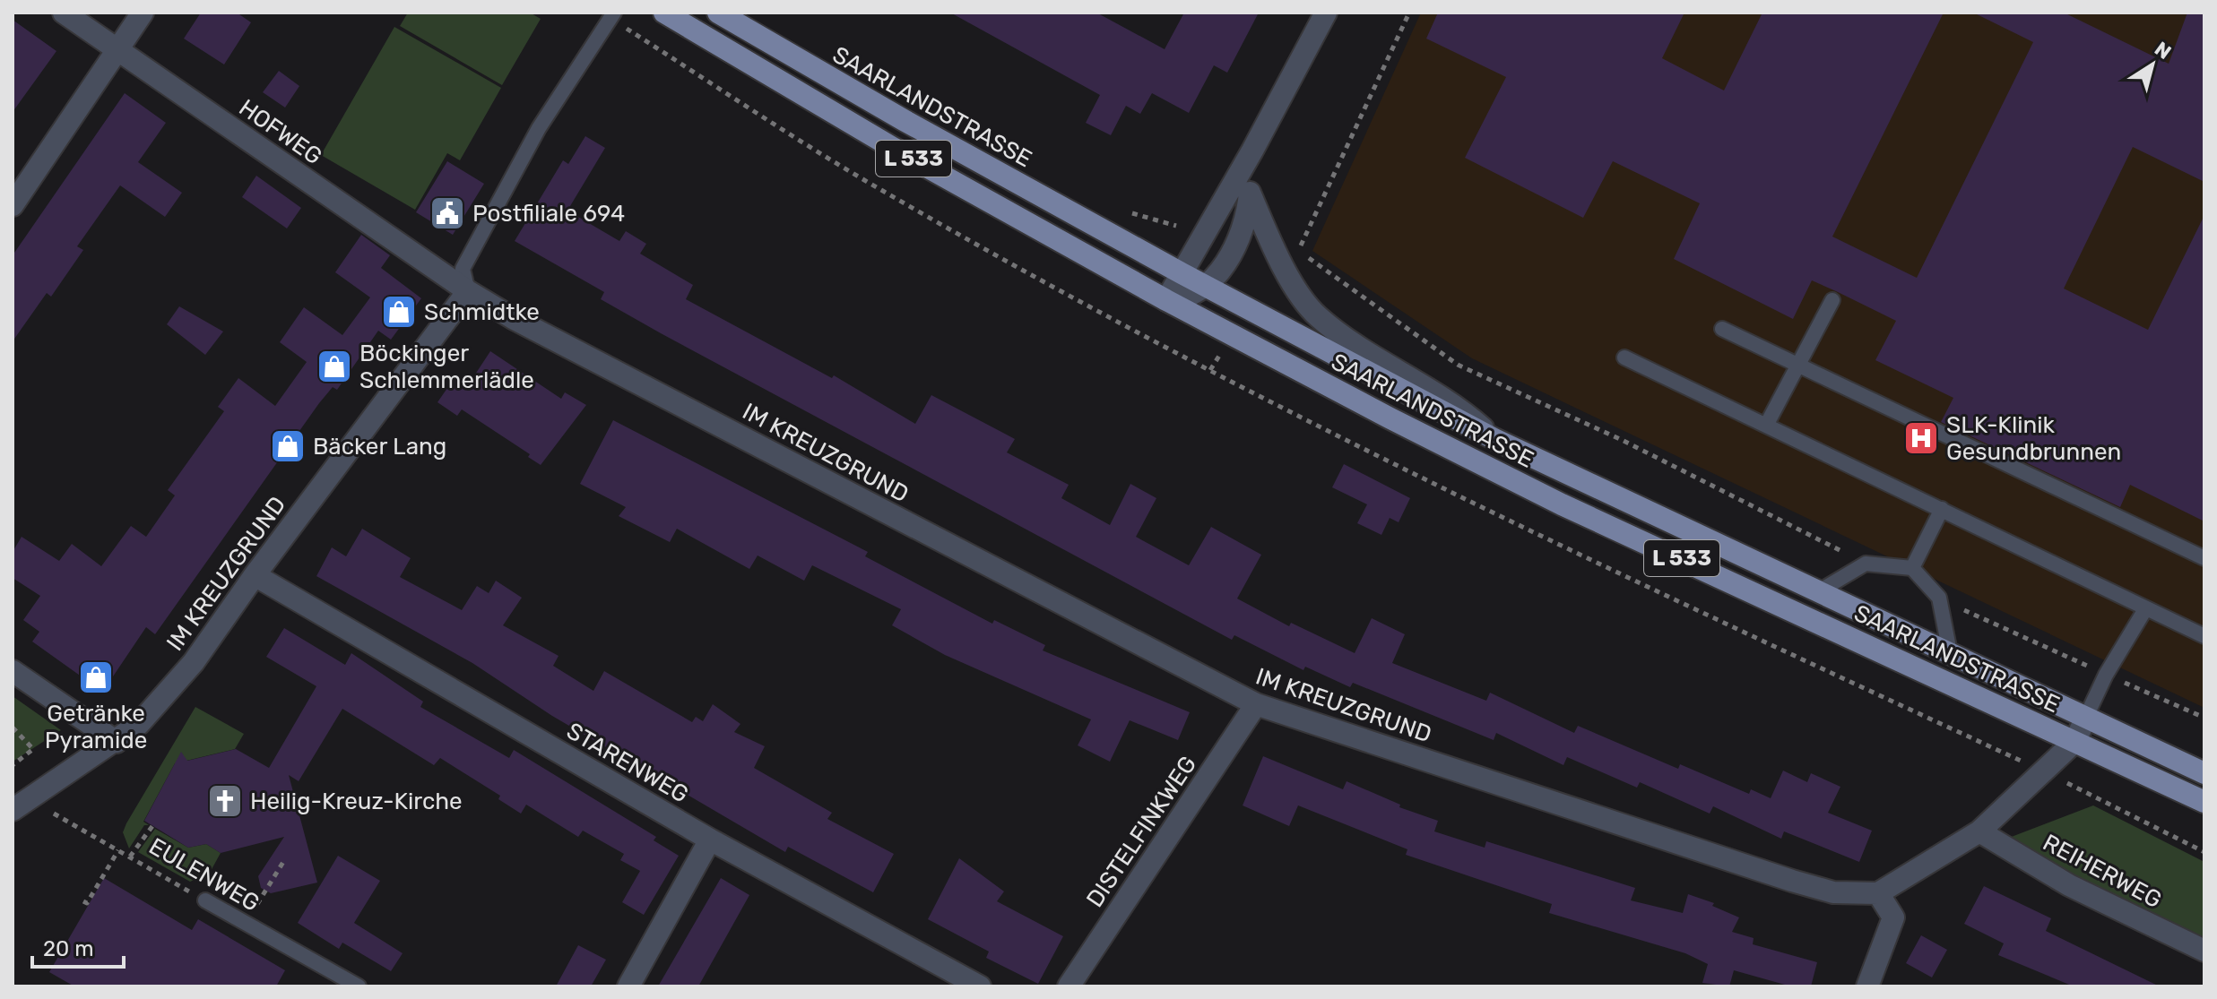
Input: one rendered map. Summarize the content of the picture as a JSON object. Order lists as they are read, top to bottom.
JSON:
{
  "streets": {
    "main road": ["SAARLANDSTRASSE", "L 533"],
    "street": [
      "HOFWEG",
      "IM KREUZGRUND",
      "STARENWEG",
      "DISTELFINKWEG",
      "REIHERWEG"
    ],
    "lane": ["EULENWEG"]
  },
  "crossings": [
    ["HOFWEG", "IM KREUZGRUND"],
    ["IM KREUZGRUND", "STARENWEG"],
    ["IM KREUZGRUND", "DISTELFINKWEG"],
    ["IM KREUZGRUND", "EULENWEG"]
  ],
  "places": {
    "public building": ["Postfiliale 694"],
    "shop": [
      "Schmidtke",
      "Böckinger Schlemmerlädle",
      "Bäcker Lang",
      "Getränke Pyramide"
    ],
    "hospital": ["SLK-Klinik Gesundbrunnen"],
    "church": ["Heilig-Kreuz-Kirche"]
  },
  "scale_bar": "20 m",
  "north": "top right"
}
